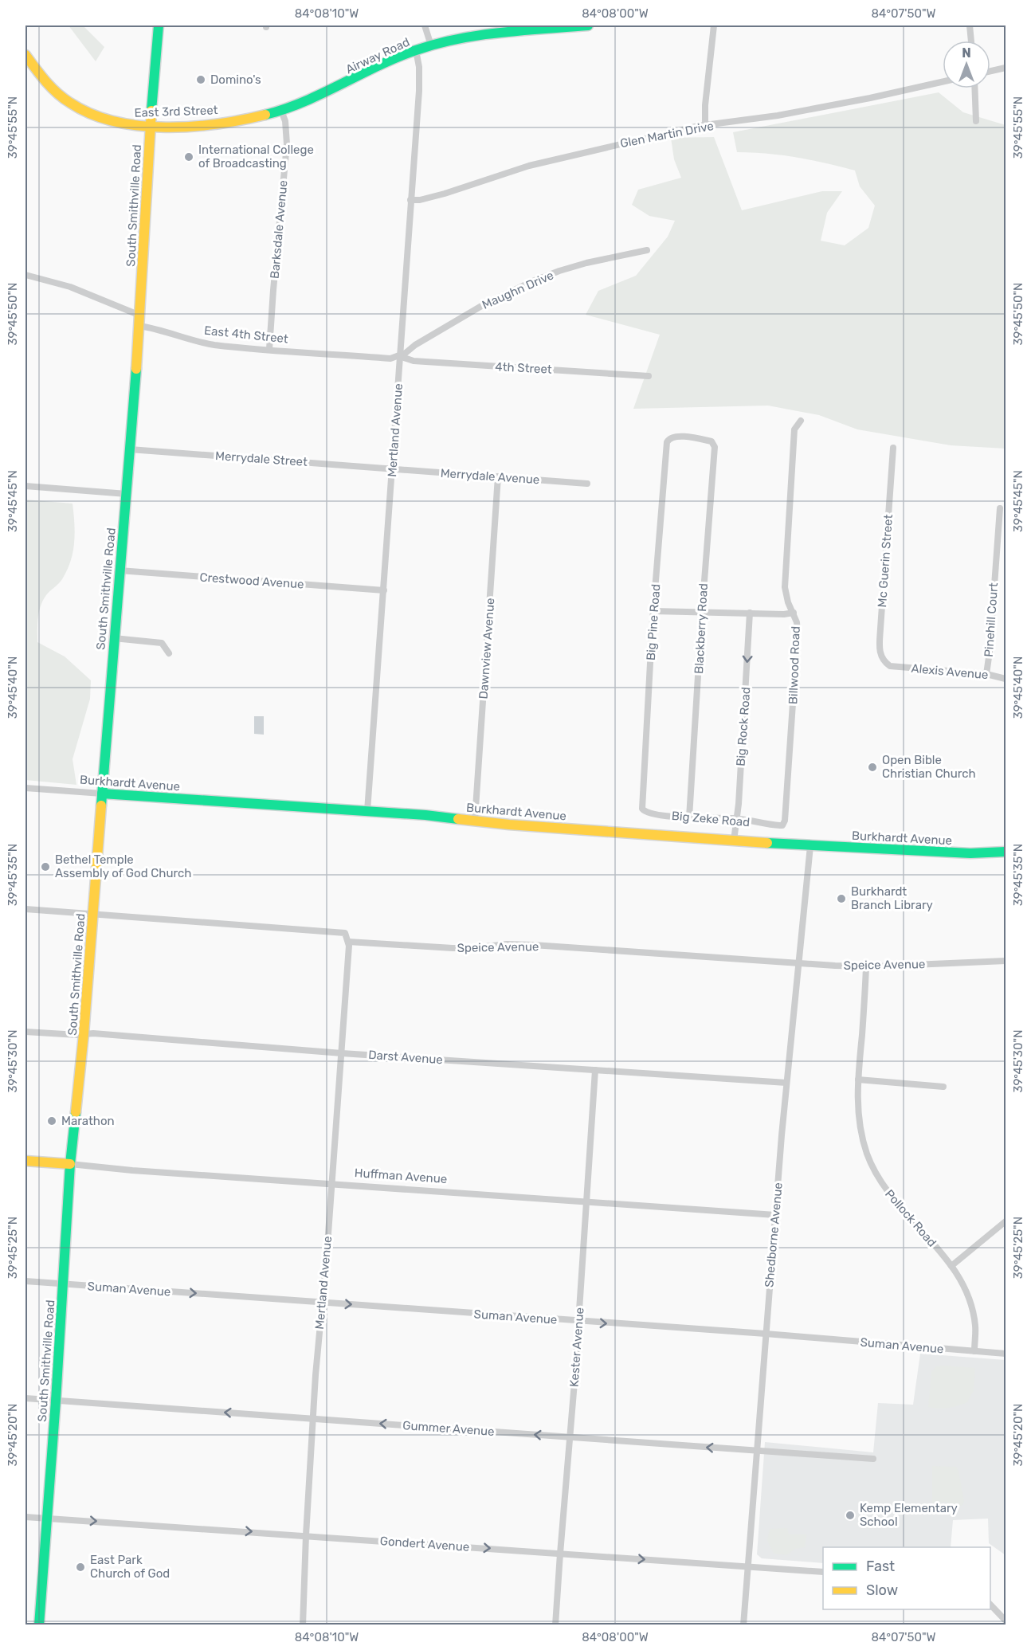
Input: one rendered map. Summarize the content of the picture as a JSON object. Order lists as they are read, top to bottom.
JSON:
{
  "streets": {
    "main road": [
      "Airway Road",
      "East 3rd Street",
      "South Smithville Road",
      "Burkhardt Avenue",
      "Huffman Avenue"
    ],
    "street": [
      "Glen Martin Drive",
      "Barksdale Avenue",
      "Maughn Drive",
      "East 4th Street",
      "4th Street",
      "Mertland Avenue",
      "Merrydale Street",
      "Merrydale Avenue",
      "Mc Guerin Street",
      "Crestwood Avenue",
      "Pinehill Court",
      "Big Pine Road",
      "Blackberry Road",
      "Dawnview Avenue",
      "Billwood Road",
      "Alexis Avenue",
      "Big Rock Road",
      "Big Zeke Road",
      "Speice Avenue",
      "Darst Avenue",
      "Pollock Road",
      "Shedborne Avenue",
      "Suman Avenue",
      "Kester Avenue",
      "Gummer Avenue",
      "Gondert Avenue"
    ]
  },
  "crossings": [
    ["Airway Road", "East 3rd Street"],
    ["Airway Road", "Barksdale Avenue"],
    ["Airway Road", "Mertland Avenue"],
    ["East 3rd Street", "South Smithville Road"],
    ["Glen Martin Drive", "Mertland Avenue"],
    ["South Smithville Road", "East 4th Street"],
    ["South Smithville Road", "Merrydale Street"],
    ["South Smithville Road", "Crestwood Avenue"],
    ["South Smithville Road", "Burkhardt Avenue"],
    ["South Smithville Road", "Speice Avenue"],
    ["South Smithville Road", "Darst Avenue"],
    ["South Smithville Road", "Huffman Avenue"],
    ["South Smithville Road", "Suman Avenue"],
    ["South Smithville Road", "Gummer Avenue"],
    ["South Smithville Road", "Gondert Avenue"],
    ["Barksdale Avenue", "East 4th Street"],
    ["Maughn Drive", "East 4th Street"],
    ["Maughn Drive", "4th Street"],
    ["Maughn Drive", "Mertland Avenue"],
    ["East 4th Street", "4th Street"],
    ["East 4th Street", "Mertland Avenue"],
    ["4th Street", "Mertland Avenue"],
    ["Mertland Avenue", "Merrydale Street"],
    ["Mertland Avenue", "Merrydale Avenue"],
    ["Mertland Avenue", "Crestwood Avenue"],
    ["Mertland Avenue", "Burkhardt Avenue"],
    ["Mertland Avenue", "Speice Avenue"],
    ["Mertland Avenue", "Darst Avenue"],
    ["Mertland Avenue", "Huffman Avenue"],
    ["Mertland Avenue", "Suman Avenue"],
    ["Mertland Avenue", "Gummer Avenue"],
    ["Mertland Avenue", "Gondert Avenue"],
    ["Merrydale Street", "Merrydale Avenue"],
    ["Merrydale Avenue", "Dawnview Avenue"],
    ["Mc Guerin Street", "Alexis Avenue"],
    ["Pinehill Court", "Alexis Avenue"],
    ["Big Pine Road", "Blackberry Road"],
    ["Big Pine Road", "Big Zeke Road"],
    ["Blackberry Road", "Big Zeke Road"],
    ["Dawnview Avenue", "Burkhardt Avenue"],
    ["Billwood Road", "Big Zeke Road"],
    ["Big Rock Road", "Burkhardt Avenue"],
    ["Big Rock Road", "Big Zeke Road"],
    ["Burkhardt Avenue", "Shedborne Avenue"],
    ["Speice Avenue", "Pollock Road"],
    ["Speice Avenue", "Shedborne Avenue"],
    ["Darst Avenue", "Shedborne Avenue"],
    ["Darst Avenue", "Kester Avenue"],
    ["Huffman Avenue", "Shedborne Avenue"],
    ["Huffman Avenue", "Kester Avenue"],
    ["Pollock Road", "Suman Avenue"],
    ["Shedborne Avenue", "Suman Avenue"],
    ["Shedborne Avenue", "Gummer Avenue"],
    ["Shedborne Avenue", "Gondert Avenue"],
    ["Suman Avenue", "Kester Avenue"],
    ["Kester Avenue", "Gummer Avenue"],
    ["Kester Avenue", "Gondert Avenue"]
  ],
  "one_way": [
    "Big Rock Road",
    "Suman Avenue",
    "Gummer Avenue",
    "Gondert Avenue"
  ],
  "places": [
    "Domino's",
    "International College of Broadcasting",
    "Open Bible Christian Church",
    "Bethel Temple Assembly of God Church",
    "Burkhardt Branch Library",
    "Marathon",
    "Kemp Elementary School",
    "East Park Church of God"
  ],
  "legend": ["Fast", "Slow"],
  "north": "top",
  "coordinates": [
    "84°08'10\"W",
    "84°08'00\"W",
    "84°07'50\"W",
    "39°45'55\"N",
    "39°45'50\"N",
    "39°45'45\"N",
    "39°45'40\"N",
    "39°45'35\"N",
    "39°45'30\"N",
    "39°45'25\"N",
    "39°45'20\"N"
  ]
}
